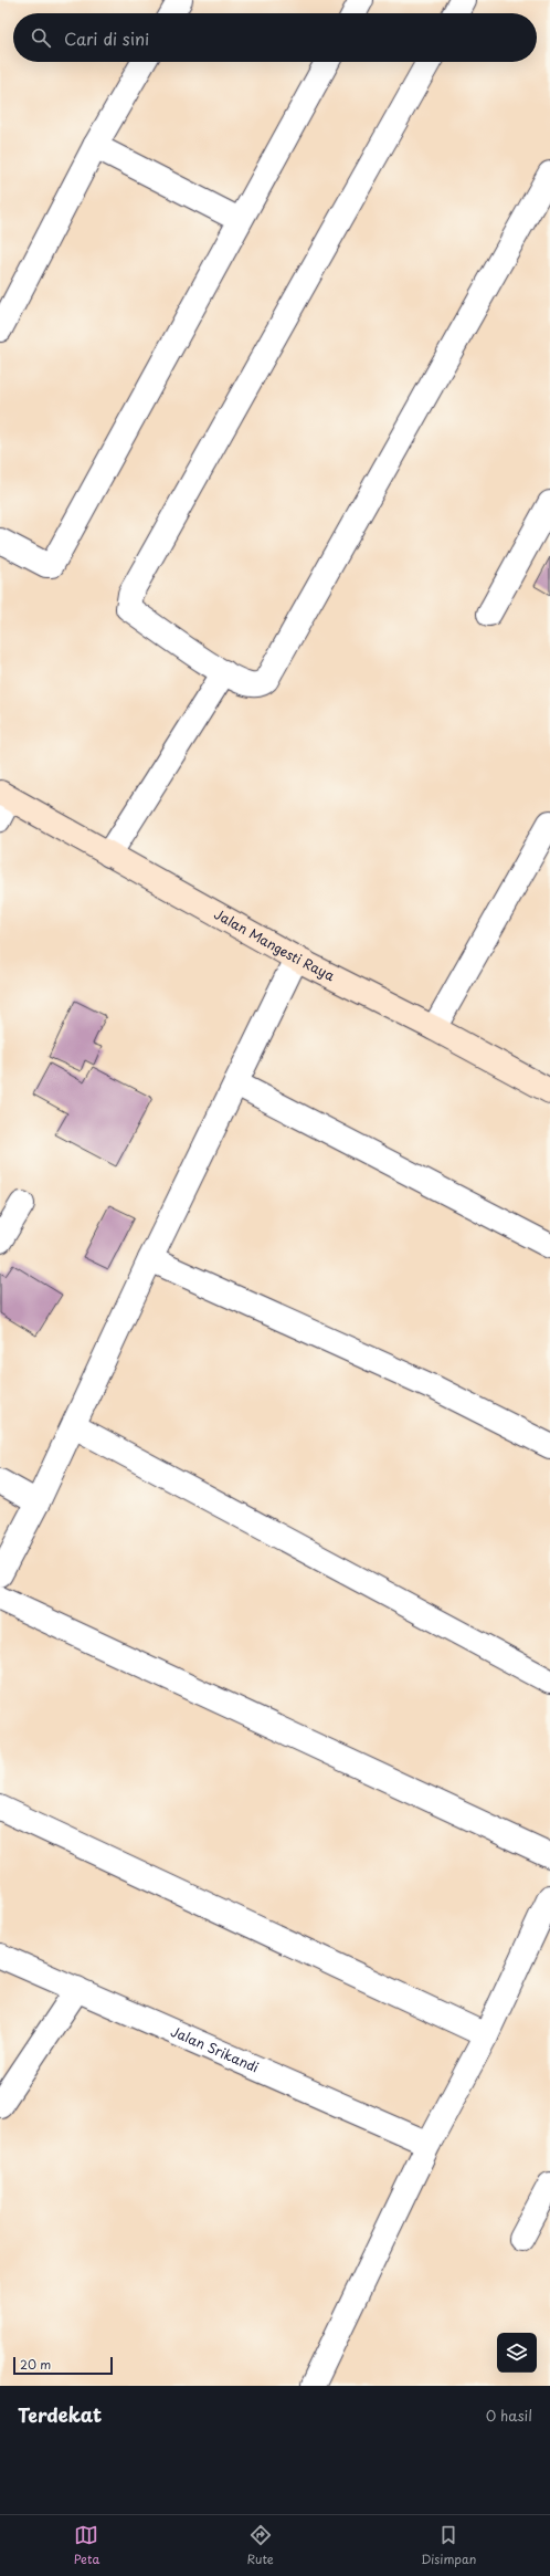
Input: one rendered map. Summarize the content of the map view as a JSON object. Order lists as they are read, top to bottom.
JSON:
{
  "streets": {
    "street": ["Jalan Mangesti Raya", "Jalan Srikandi"]
  },
  "scale_bar": "20 m",
  "page": {
    "search": "Cari di sini",
    "scale": "20 m",
    "heading": ["Terdekat", "0 hasil"],
    "nav": ["Peta", "Rute", "Disimpan"]
  }
}
